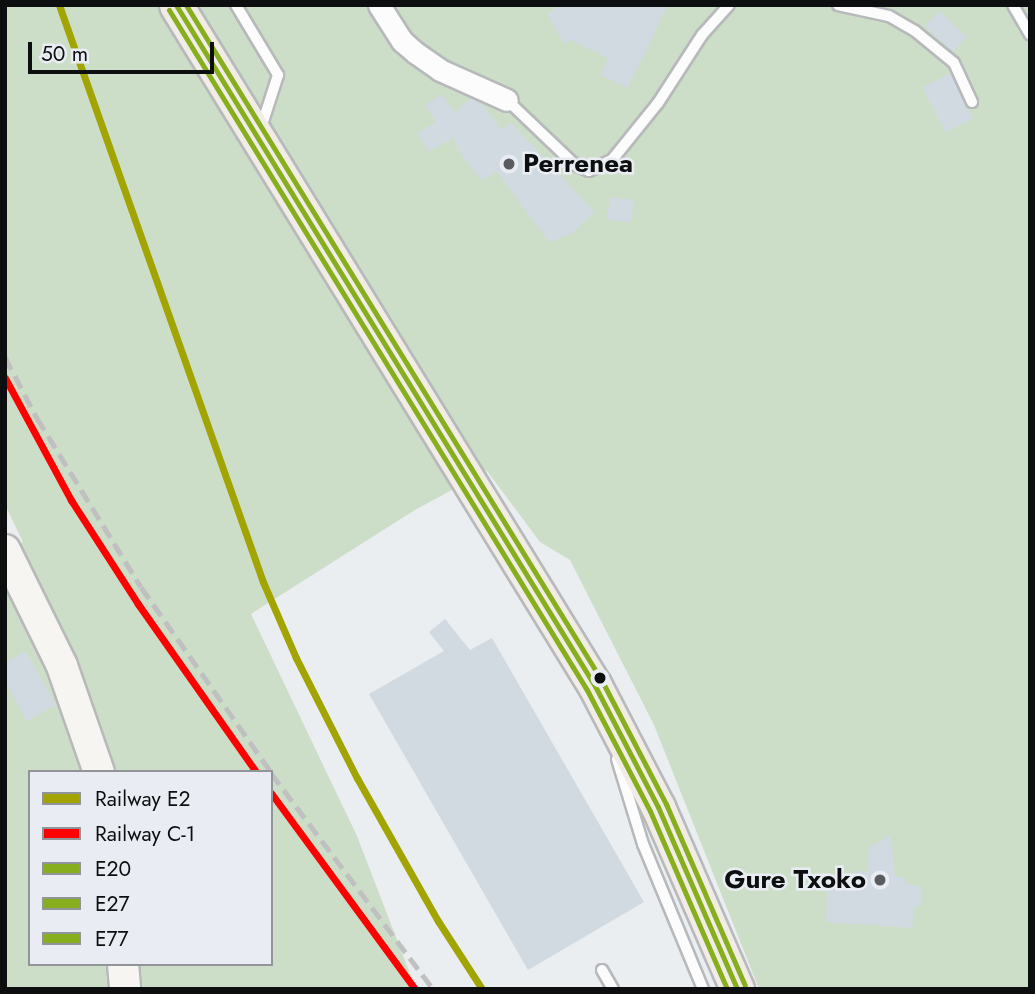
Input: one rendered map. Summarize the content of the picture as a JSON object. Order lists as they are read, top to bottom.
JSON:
{
  "places": ["Perrenea", "Gure Txoko"],
  "lines": [
    "rail line E2",
    "transit line E20",
    "transit line E77",
    "transit line E27",
    "rail line C-1"
  ],
  "legend": [
    "Railway E2",
    "Railway C-1",
    "E20",
    "E27",
    "E77"
  ],
  "scale_bar": "50 m"
}
